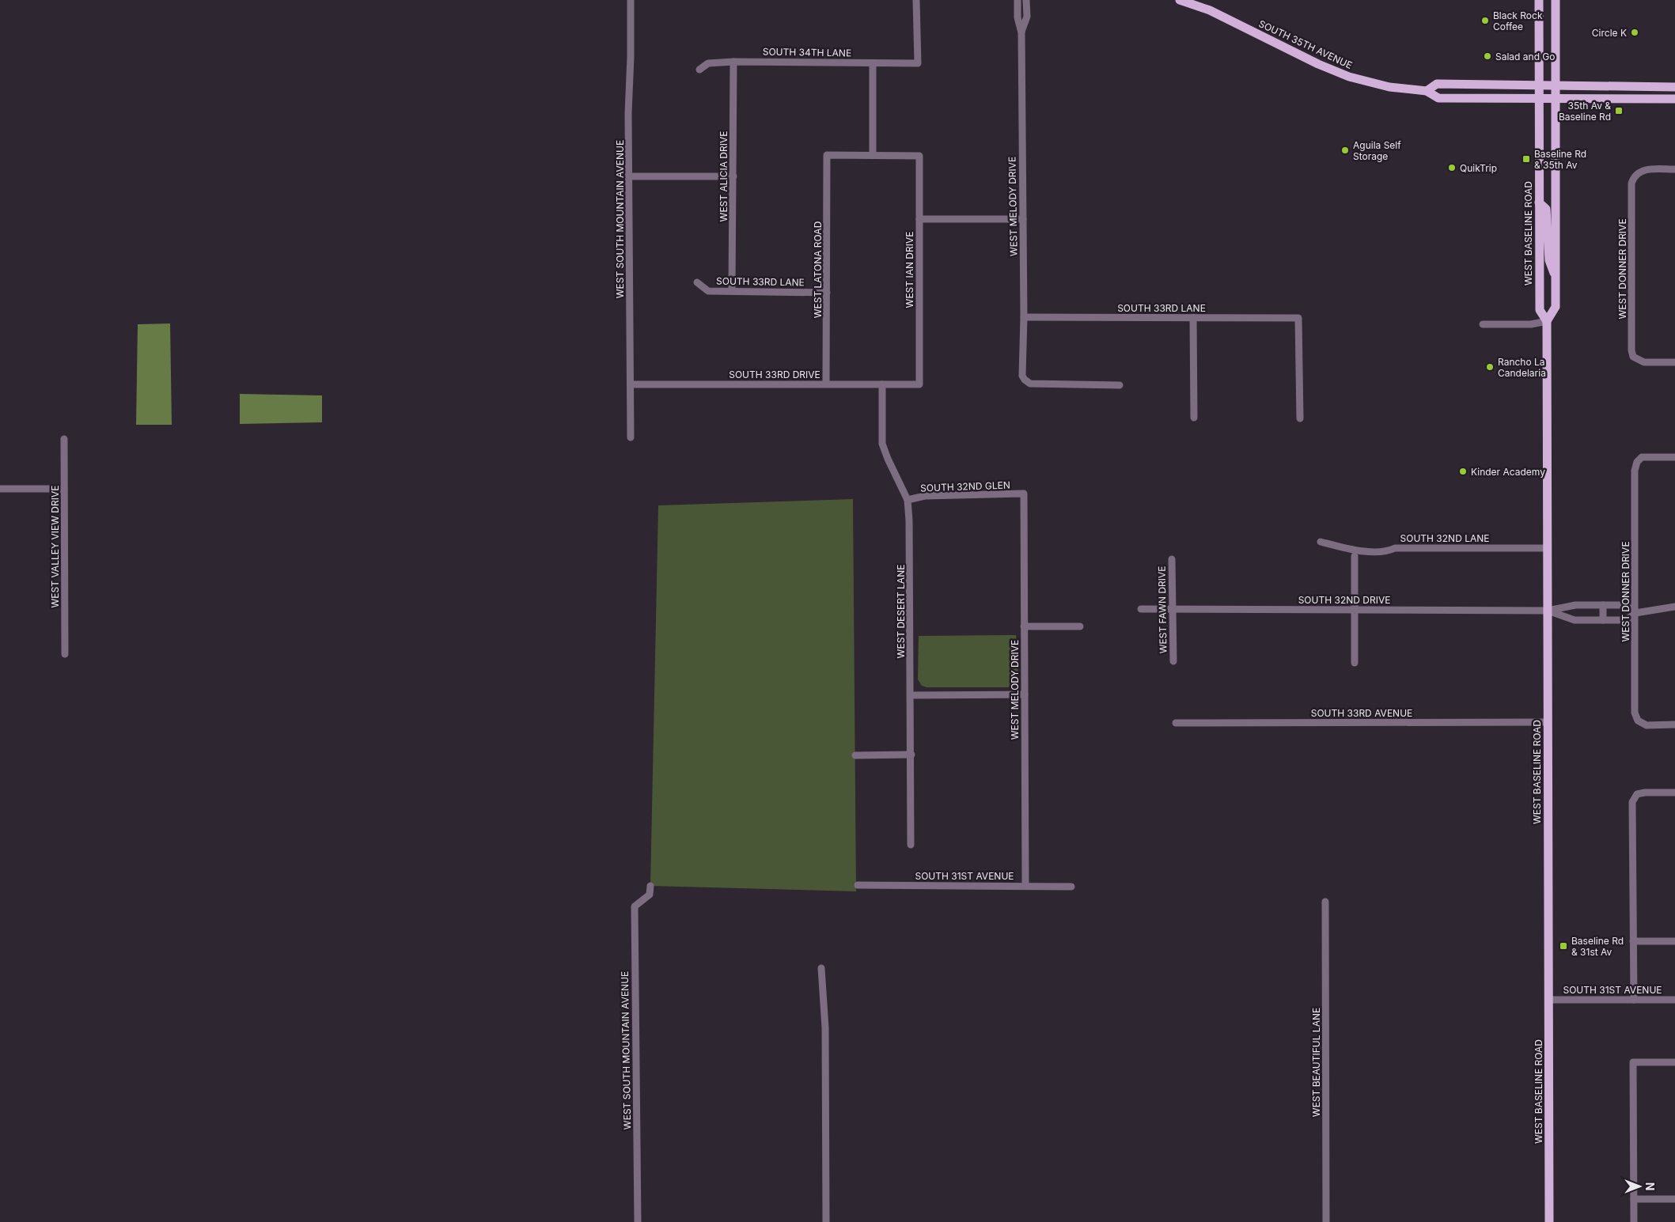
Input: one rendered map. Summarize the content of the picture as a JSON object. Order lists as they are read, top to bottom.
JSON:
{
  "streets": {
    "main road": ["SOUTH 35TH AVENUE", "WEST BASELINE ROAD"],
    "street": [
      "SOUTH 34TH LANE",
      "WEST ALICIA DRIVE",
      "WEST MELODY DRIVE",
      "WEST SOUTH MOUNTAIN AVENUE",
      "WEST DONNER DRIVE",
      "WEST LATONA ROAD",
      "WEST IAN DRIVE",
      "SOUTH 33RD LANE",
      "SOUTH 33RD DRIVE",
      "SOUTH 32ND GLEN",
      "SOUTH 32ND LANE",
      "WEST VALLEY VIEW DRIVE",
      "SOUTH 32ND DRIVE",
      "WEST FAWN DRIVE",
      "WEST DESERT LANE",
      "SOUTH 33RD AVENUE",
      "SOUTH 31ST AVENUE",
      "WEST BEAUTIFUL LANE"
    ]
  },
  "crossings": [
    ["SOUTH 35TH AVENUE", "WEST BASELINE ROAD"],
    ["SOUTH 34TH LANE", "WEST ALICIA DRIVE"],
    ["WEST ALICIA DRIVE", "SOUTH 33RD LANE"],
    ["WEST MELODY DRIVE", "SOUTH 33RD LANE"],
    ["WEST MELODY DRIVE", "SOUTH 32ND GLEN"],
    ["WEST MELODY DRIVE", "SOUTH 31ST AVENUE"],
    ["WEST SOUTH MOUNTAIN AVENUE", "SOUTH 33RD DRIVE"],
    ["WEST BASELINE ROAD", "SOUTH 32ND LANE"],
    ["WEST BASELINE ROAD", "SOUTH 32ND DRIVE"],
    ["WEST BASELINE ROAD", "SOUTH 33RD AVENUE"],
    ["WEST BASELINE ROAD", "SOUTH 31ST AVENUE"],
    ["WEST LATONA ROAD", "WEST IAN DRIVE"],
    ["WEST LATONA ROAD", "SOUTH 33RD LANE"],
    ["WEST LATONA ROAD", "SOUTH 33RD DRIVE"],
    ["WEST IAN DRIVE", "SOUTH 33RD DRIVE"],
    ["SOUTH 33RD DRIVE", "WEST DESERT LANE"],
    ["SOUTH 32ND GLEN", "WEST DESERT LANE"],
    ["SOUTH 32ND DRIVE", "WEST FAWN DRIVE"]
  ],
  "places": {
    "other": [
      "Black Rock Coffee",
      "Circle K",
      "Salad and Go",
      "Aguila Self Storage",
      "QuikTrip",
      "Rancho La Candelaria",
      "Kinder Academy"
    ],
    "transit": ["35th Av & Baseline Rd", "Baseline Rd & 35th Av", "Baseline Rd & 31st Av"]
  },
  "north": "right"
}
